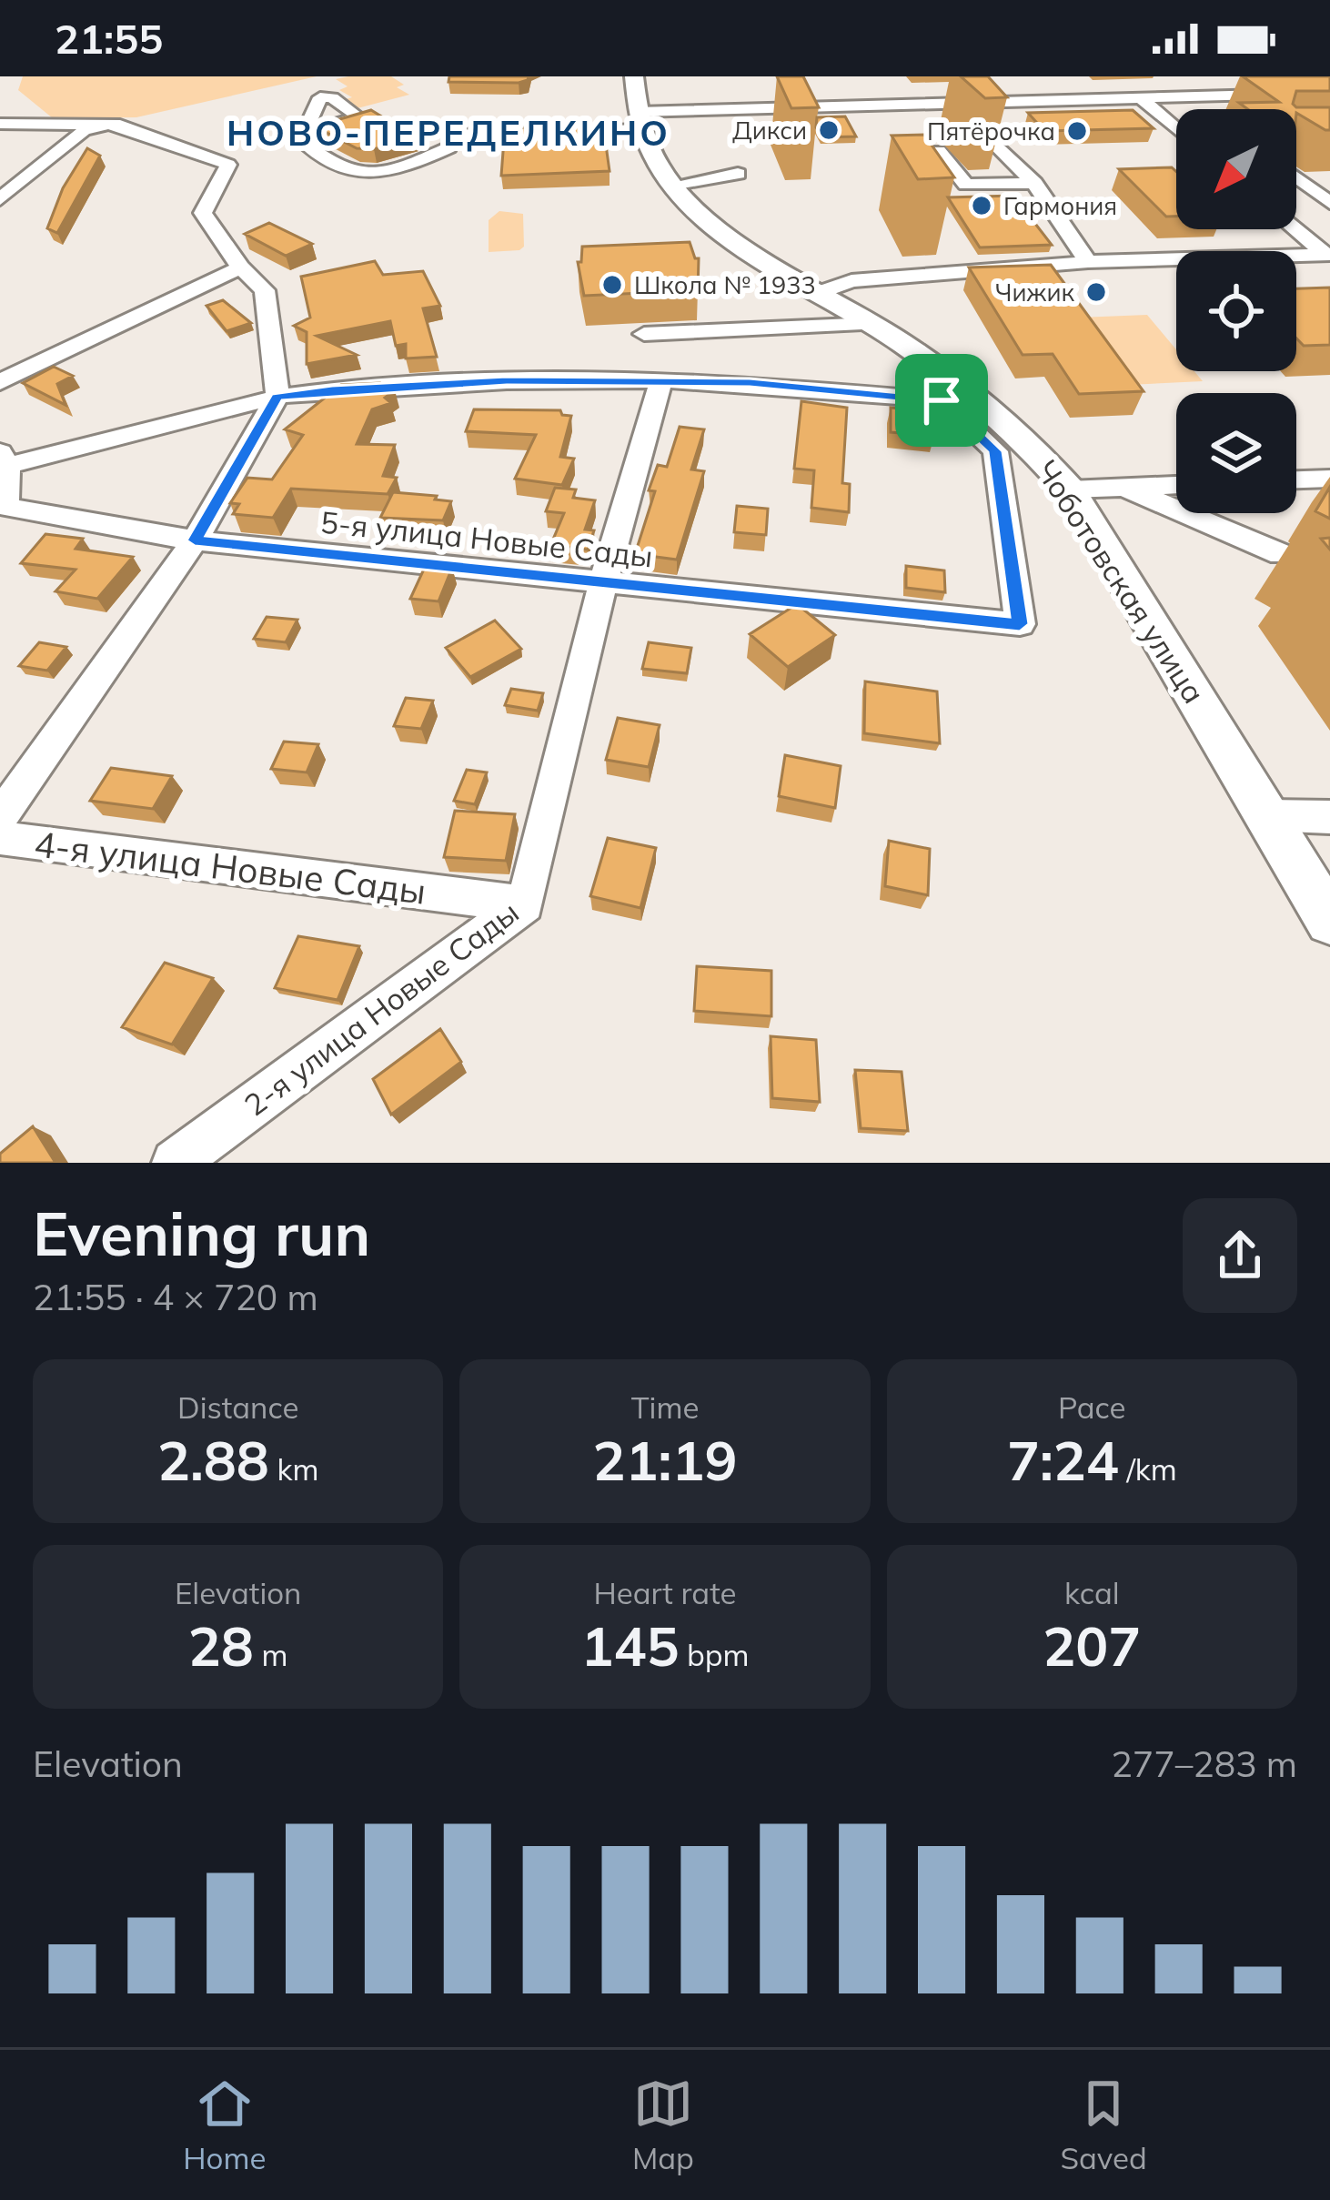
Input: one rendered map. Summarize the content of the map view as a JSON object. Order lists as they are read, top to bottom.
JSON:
{
  "streets": {
    "main road": ["Чоботовская улица"],
    "street": ["5-я улица Новые Сады", "4-я улица Новые Сады", "2-я улица Новые Сады"]
  },
  "crossings": [
    ["5-я улица Новые Сады", "Чоботовская улица"],
    ["5-я улица Новые Сады", "2-я улица Новые Сады"],
    ["4-я улица Новые Сады", "2-я улица Новые Сады"]
  ],
  "districts": ["НОВО-ПЕРЕДЕЛКИНО"],
  "places": [
    "Дикси",
    "Пятёрочка",
    "Гармония",
    "Школа № 1933",
    "Чижик"
  ],
  "north": "bottom left",
  "page": {
    "status": "21:55",
    "heading": ["Evening run", "21:55 · 4 × 720 m"],
    "stats": [
      ["Distance", "2.88 km"],
      ["Time", "21:19"],
      ["Pace", "7:24 /km"],
      ["Elevation", "28 m"],
      ["Heart rate", "145 bpm"],
      ["kcal", "207"]
    ],
    "chart": ["Elevation", "277–283 m"],
    "tabs": ["Home", "Map", "Saved"]
  }
}
